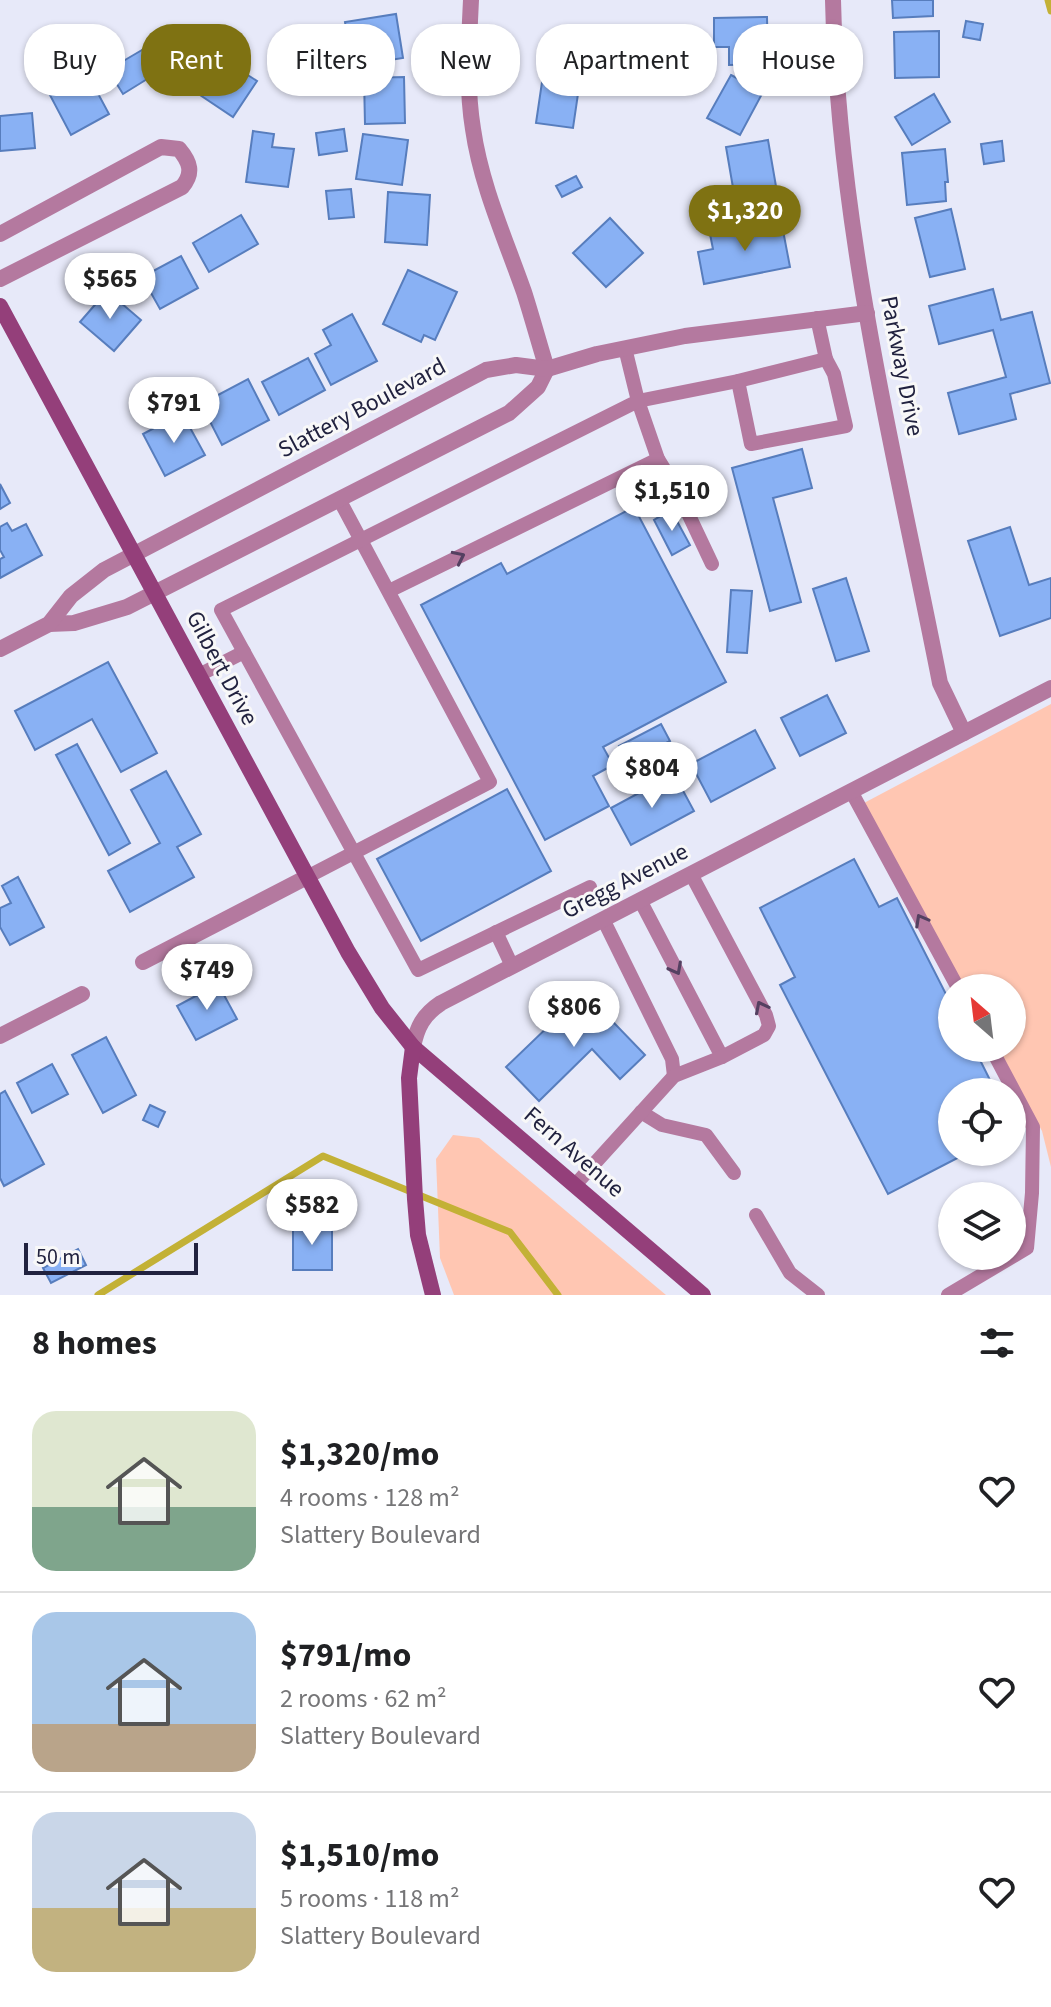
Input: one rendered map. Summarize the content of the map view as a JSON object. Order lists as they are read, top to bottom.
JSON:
{
  "streets": {
    "street": [
      "Parkway Drive",
      "Slattery Boulevard",
      "Gilbert Drive",
      "Gregg Avenue",
      "Fern Avenue"
    ]
  },
  "crossings": [
    ["Parkway Drive", "Slattery Boulevard"],
    ["Parkway Drive", "Gregg Avenue"],
    ["Slattery Boulevard", "Gilbert Drive"],
    ["Gilbert Drive", "Gregg Avenue"],
    ["Gilbert Drive", "Fern Avenue"],
    ["Gregg Avenue", "Fern Avenue"]
  ],
  "scale_bar": "50 m",
  "north": "top left",
  "page": {
    "chip": [
      "Buy",
      "Rent",
      "Filters",
      "New",
      "Apartment",
      "House"
    ],
    "price": [
      "$1,320",
      "$565",
      "$791",
      "$1,510",
      "$804",
      "$749",
      "$806",
      "$582"
    ],
    "scale": "50 m",
    "heading": "8 homes",
    "list": [
      {
        "name": "$1,320/mo",
        "note": "4 rooms · 128 m² · Slattery Boulevard"
      },
      {
        "name": "$791/mo",
        "note": "2 rooms · 62 m² · Slattery Boulevard"
      },
      {
        "name": "$1,510/mo",
        "note": "5 rooms · 118 m² · Slattery Boulevard"
      }
    ]
  }
}
